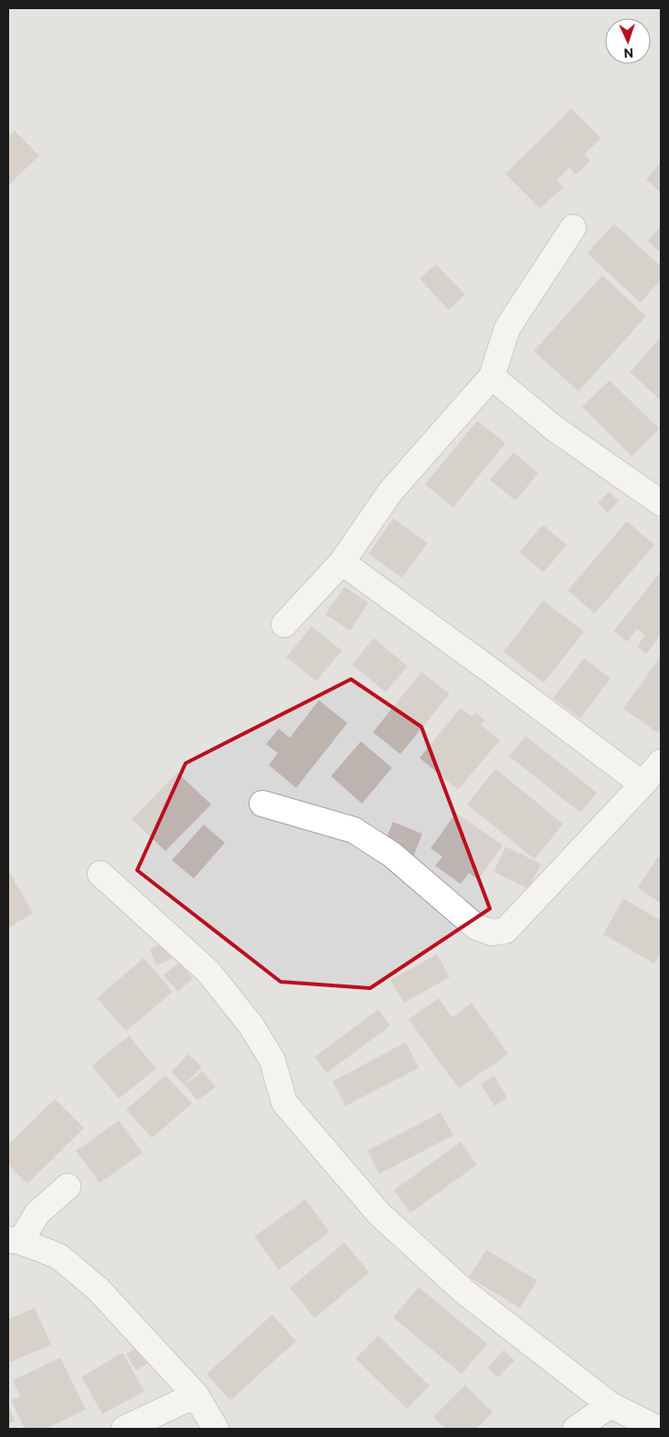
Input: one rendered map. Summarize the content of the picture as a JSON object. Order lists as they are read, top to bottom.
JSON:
{
  "north": "bottom"
}
